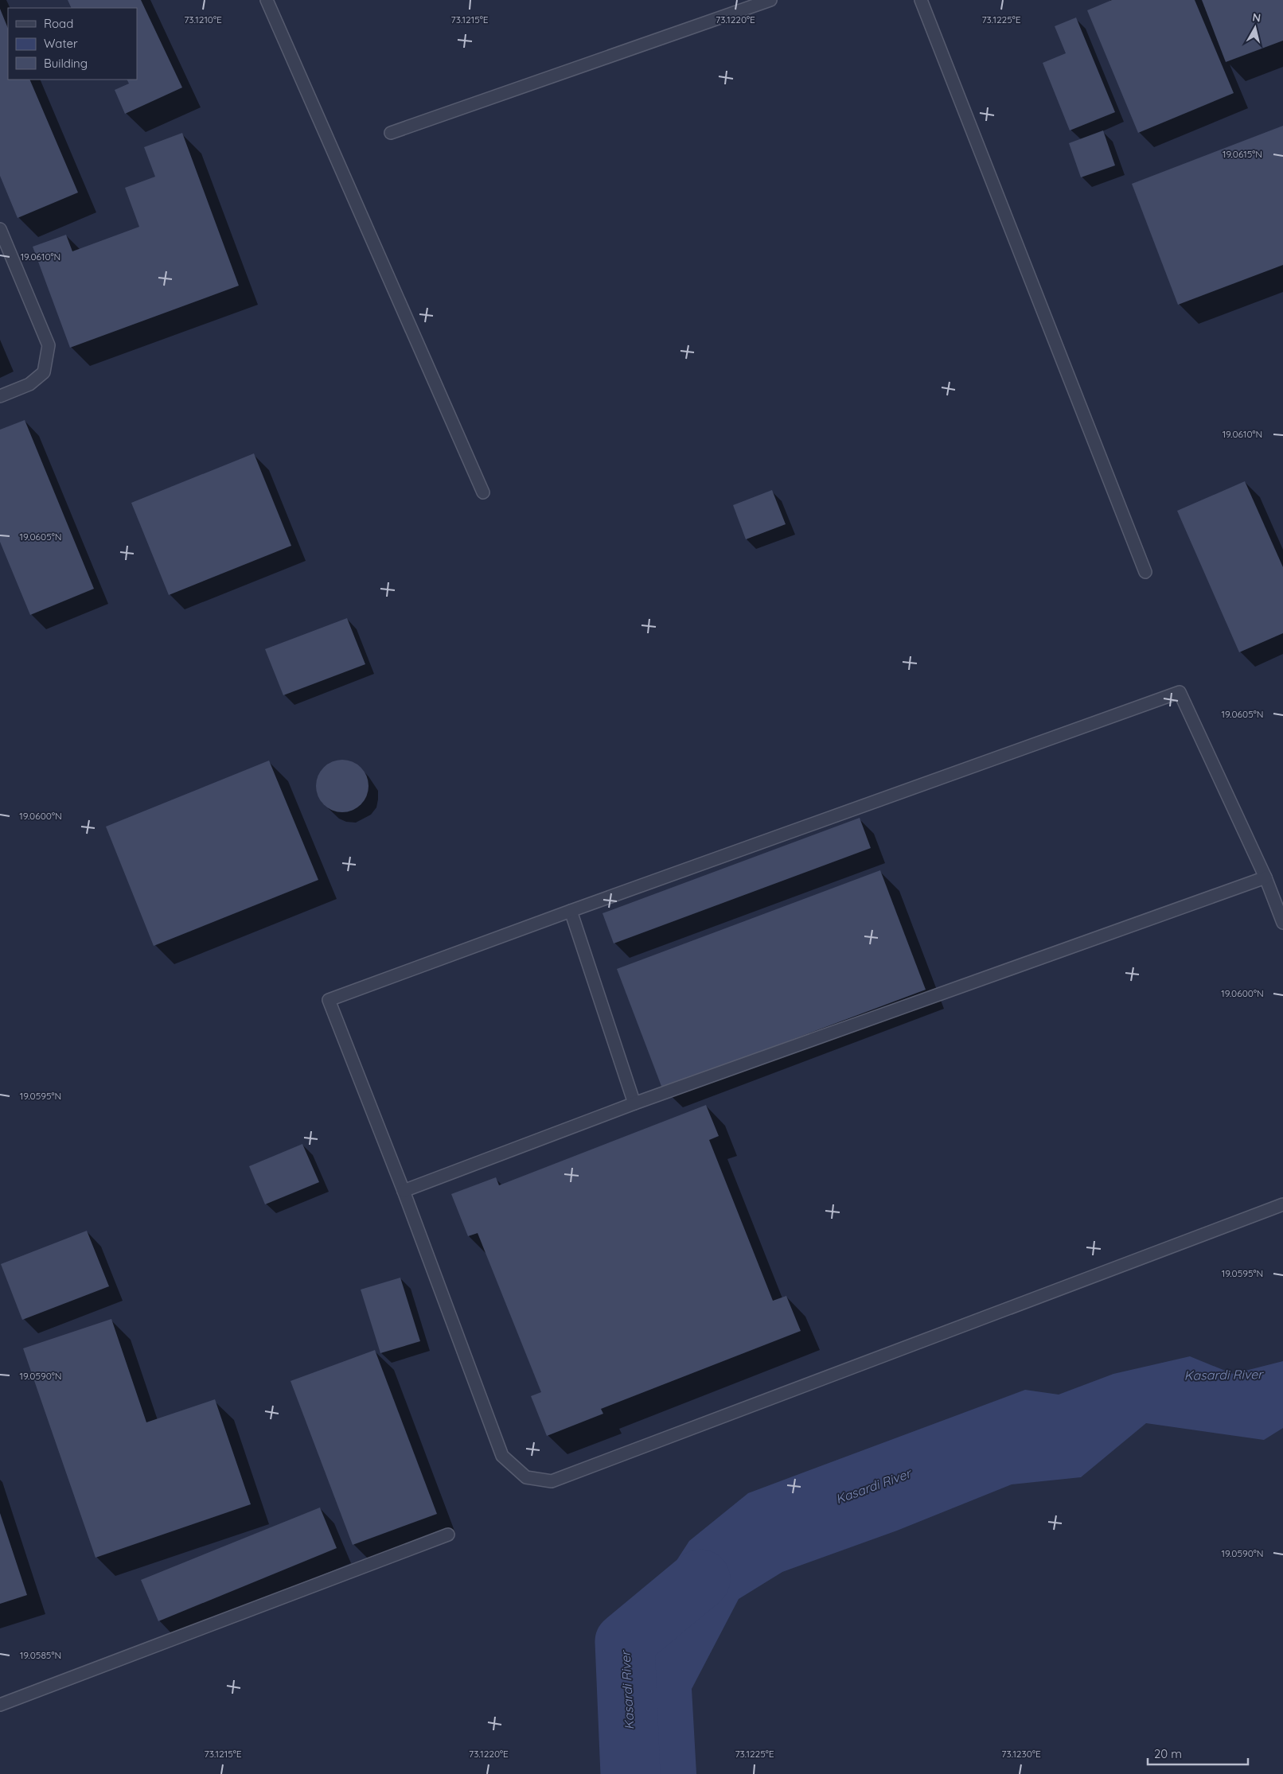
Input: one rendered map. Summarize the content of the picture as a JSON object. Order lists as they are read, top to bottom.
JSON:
{
  "water": ["Kasardi River"],
  "legend": ["Road", "Water", "Building"],
  "scale_bar": "20 m",
  "north": "top",
  "coordinates": [
    "73.1210°E",
    "73.1215°E",
    "73.1220°E",
    "73.1225°E",
    "19.0615°N",
    "19.0610°N",
    "19.0605°N",
    "19.0600°N",
    "19.0595°N",
    "19.0590°N",
    "19.0585°N",
    "73.1230°E"
  ]
}
